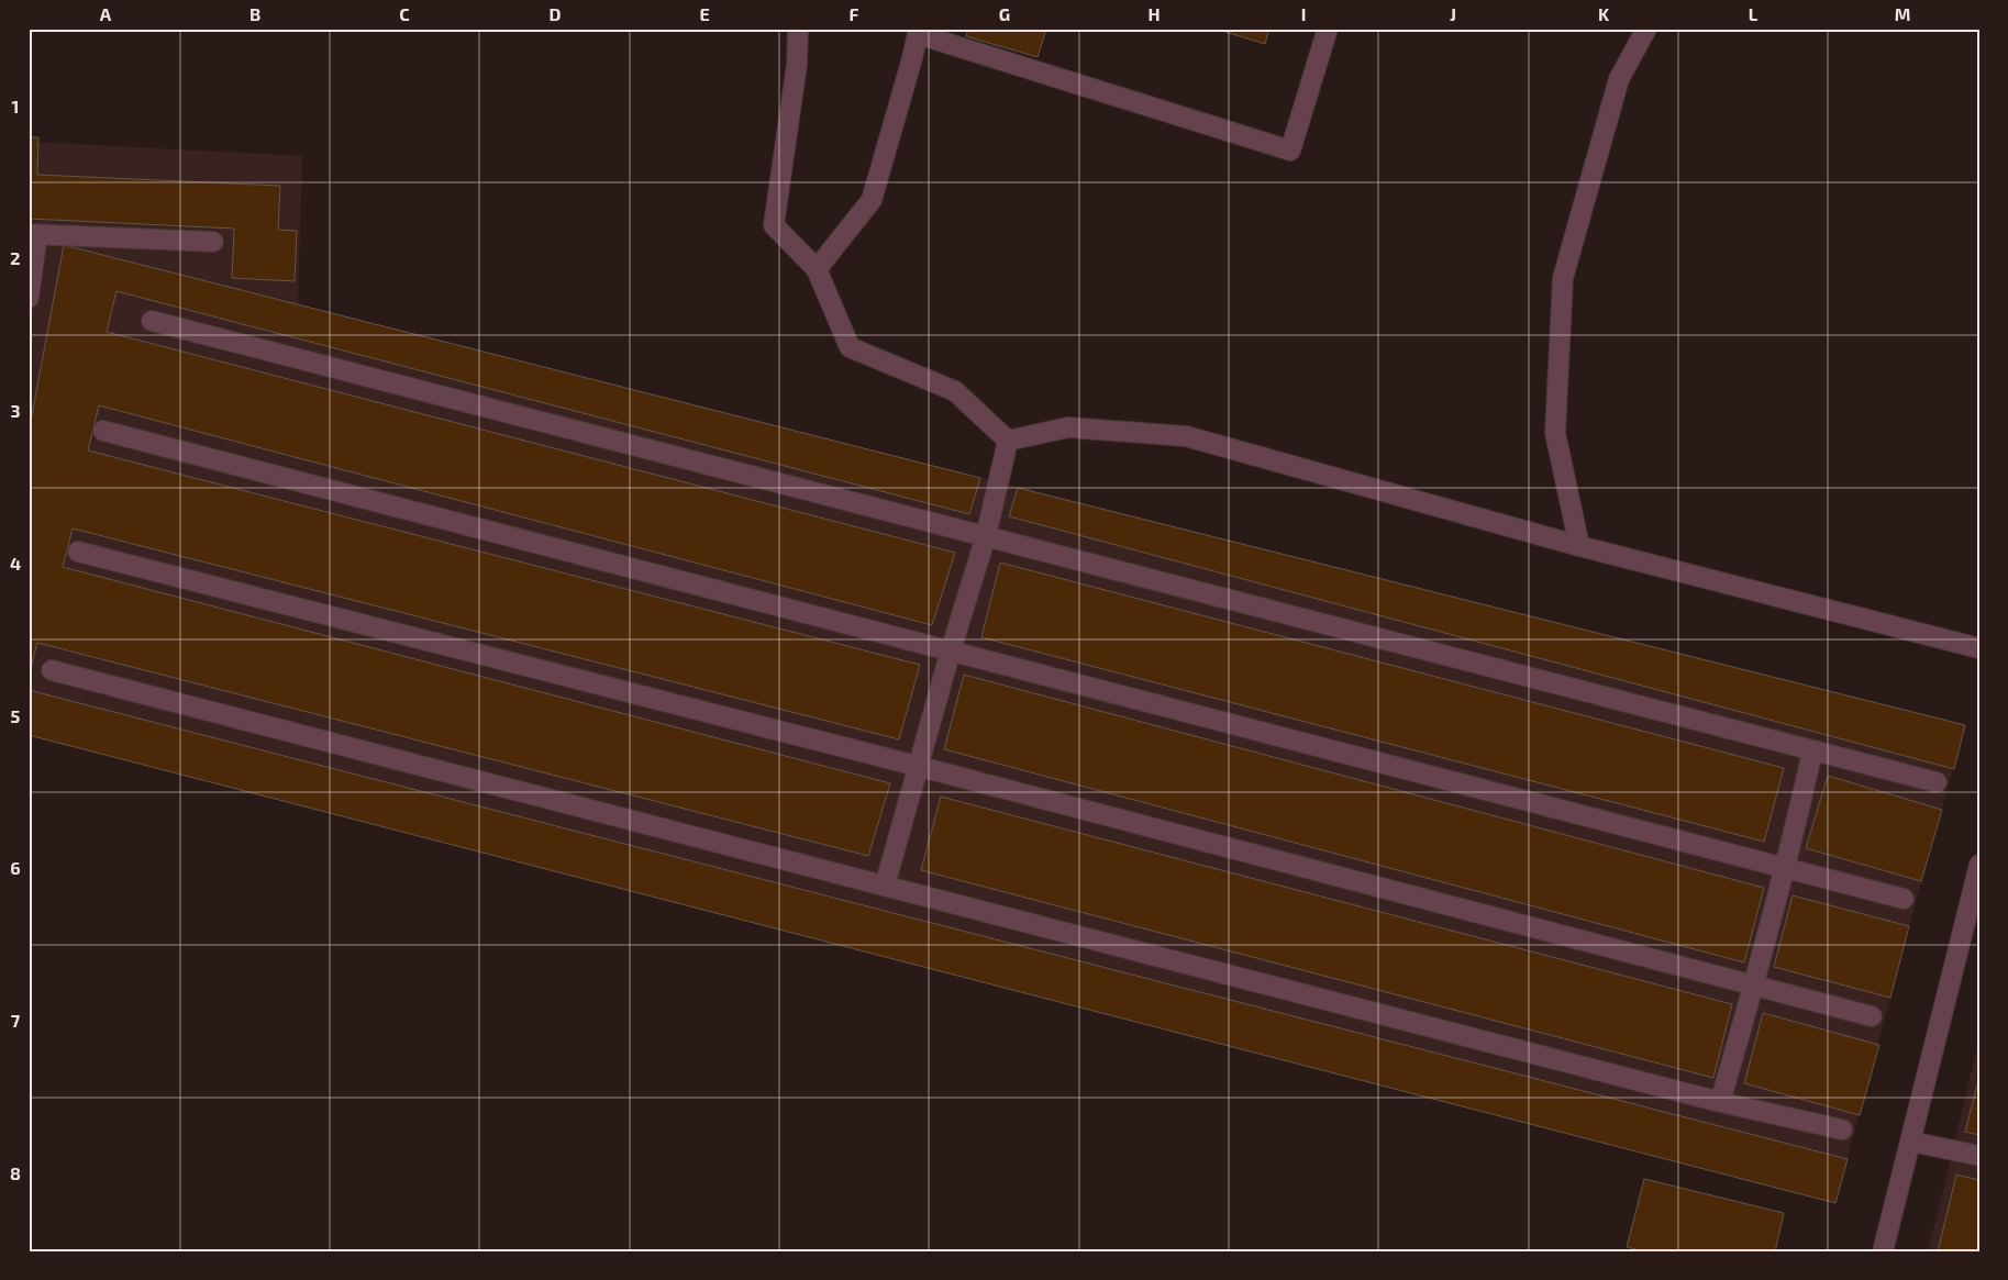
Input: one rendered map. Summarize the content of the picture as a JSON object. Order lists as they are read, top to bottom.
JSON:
{
  "grid": {
    "columns": [
      "A",
      "B",
      "C",
      "D",
      "E",
      "F",
      "G",
      "H",
      "I",
      "J",
      "K",
      "L",
      "M"
    ],
    "rows": [
      "1",
      "2",
      "3",
      "4",
      "5",
      "6",
      "7",
      "8"
    ]
  }
}
